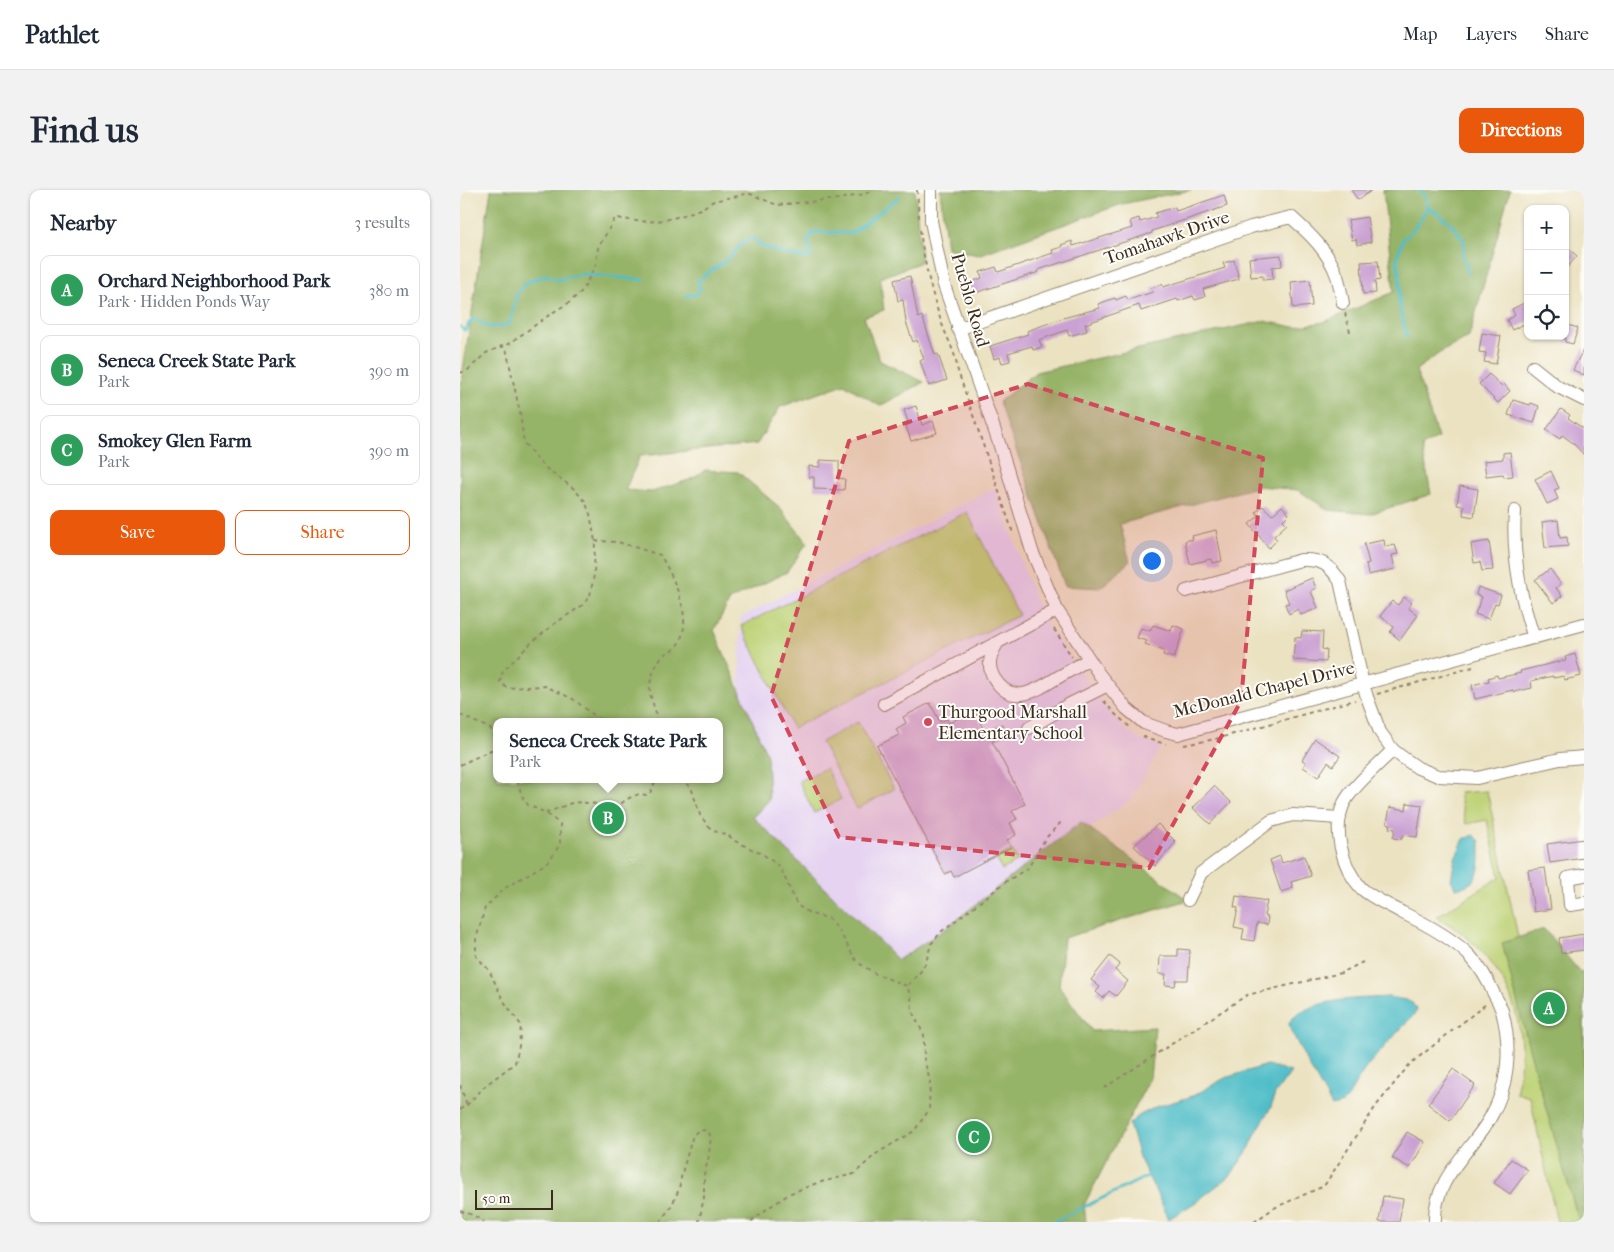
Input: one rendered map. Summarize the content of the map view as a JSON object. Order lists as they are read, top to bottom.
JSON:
{
  "streets": {
    "street": ["Tomahawk Drive", "Pueblo Road", "McDonald Chapel Drive"]
  },
  "crossings": [
    ["Tomahawk Drive", "Pueblo Road"],
    ["Pueblo Road", "McDonald Chapel Drive"]
  ],
  "places": ["Thurgood Marshall Elementary School"],
  "scale_bar": "50 m",
  "page": {
    "header": "Pathlet",
    "nav": ["Map", "Layers", "Share"],
    "buttons": [
      "Directions",
      ["Save", "Share"]
    ],
    "title": "Find us",
    "heading": ["Nearby", "3 results"],
    "map_buttons": ["+", "−"],
    "list": [
      {
        "mark": "A",
        "name": "Orchard Neighborhood Park",
        "note": "Park · Hidden Ponds Way",
        "value": "380 m"
      },
      {
        "mark": "B",
        "name": "Seneca Creek State Park",
        "note": "Park",
        "value": "390 m"
      },
      {
        "mark": "C",
        "name": "Smokey Glen Farm",
        "note": "Park",
        "value": "390 m"
      }
    ],
    "popup": ["Seneca Creek State Park", "Park"],
    "pins": ["B", "A", "C"],
    "scale": "50 m"
  }
}
